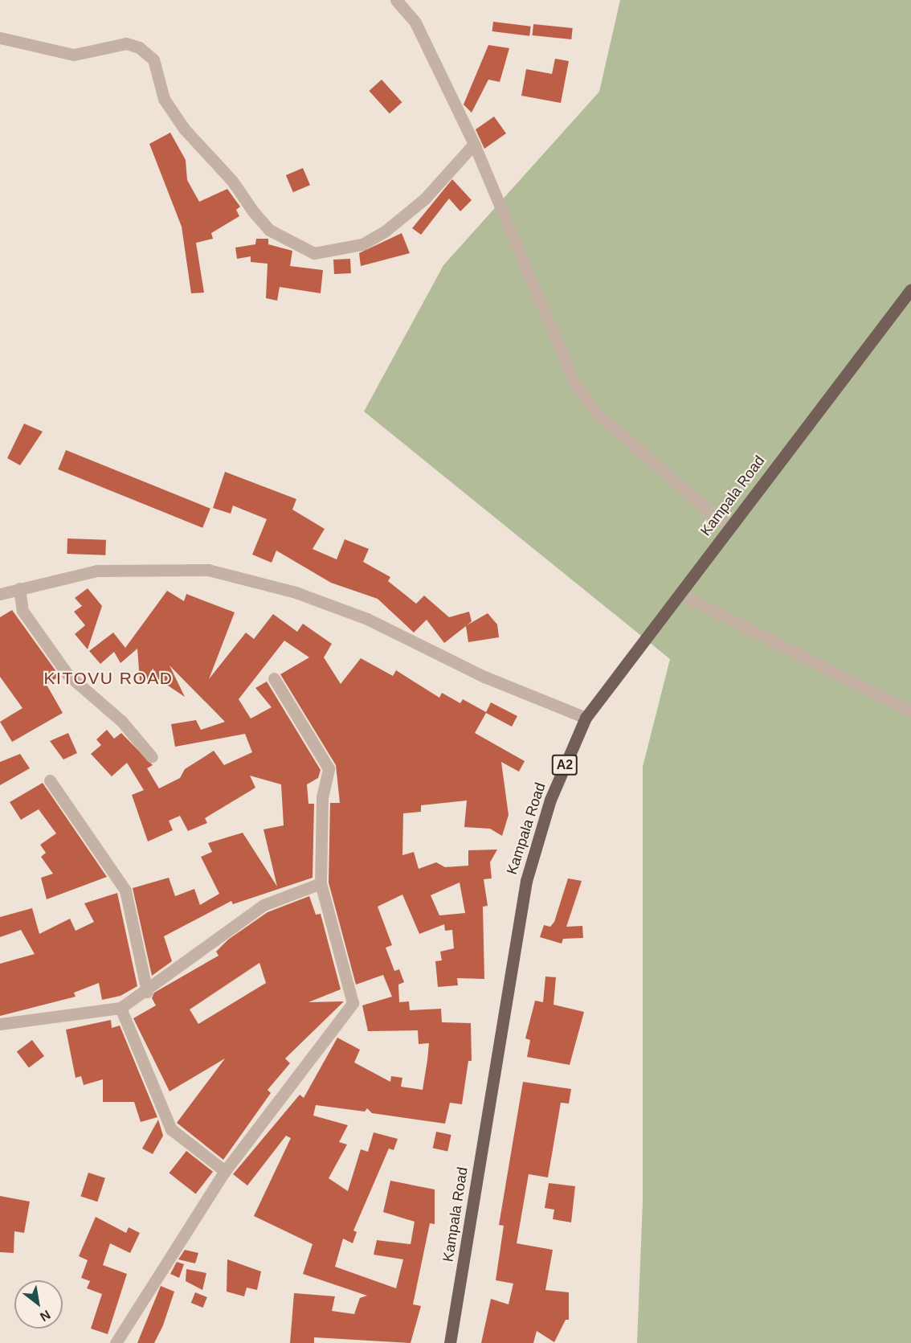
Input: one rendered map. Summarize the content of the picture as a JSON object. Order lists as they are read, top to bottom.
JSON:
{
  "streets": {
    "main road": ["Kampala Road", "A2"]
  },
  "districts": ["KITOVU ROAD"],
  "north": "bottom right"
}
